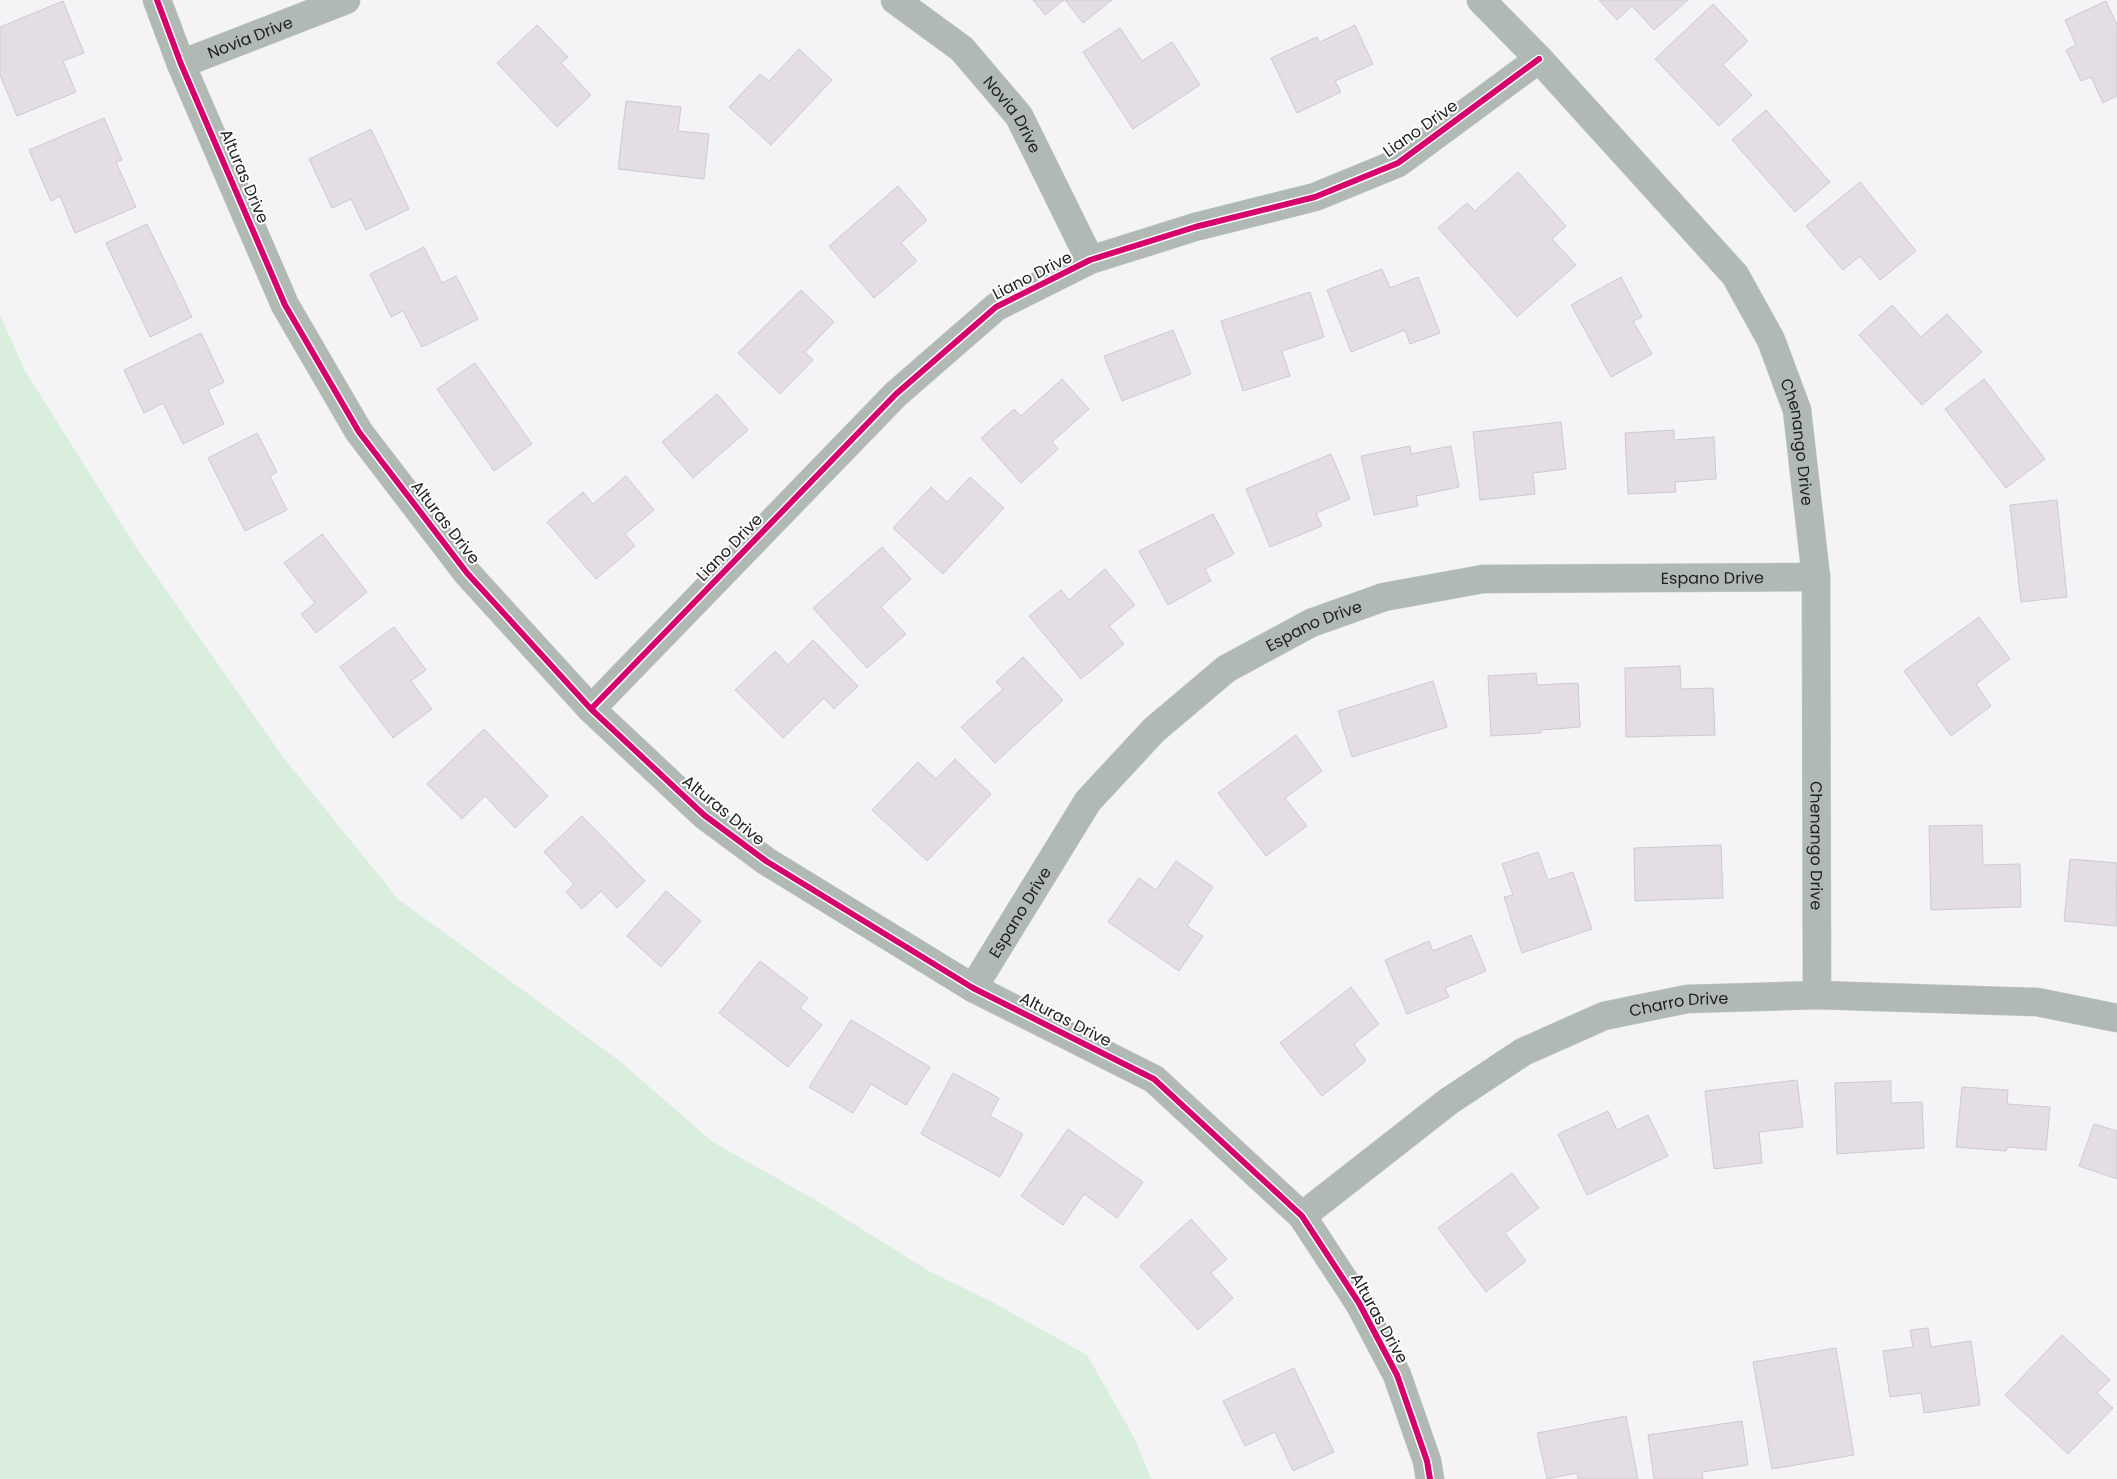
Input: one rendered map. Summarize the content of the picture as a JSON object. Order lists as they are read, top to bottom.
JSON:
{
  "streets": {
    "street": [
      "Novia Drive",
      "Liano Drive",
      "Alturas Drive",
      "Chenango Drive",
      "Espano Drive",
      "Charro Drive"
    ]
  },
  "crossings": [
    ["Novia Drive", "Liano Drive"],
    ["Novia Drive", "Alturas Drive"],
    ["Liano Drive", "Alturas Drive"],
    ["Liano Drive", "Chenango Drive"],
    ["Alturas Drive", "Espano Drive"],
    ["Alturas Drive", "Charro Drive"],
    ["Chenango Drive", "Espano Drive"],
    ["Chenango Drive", "Charro Drive"]
  ]
}
